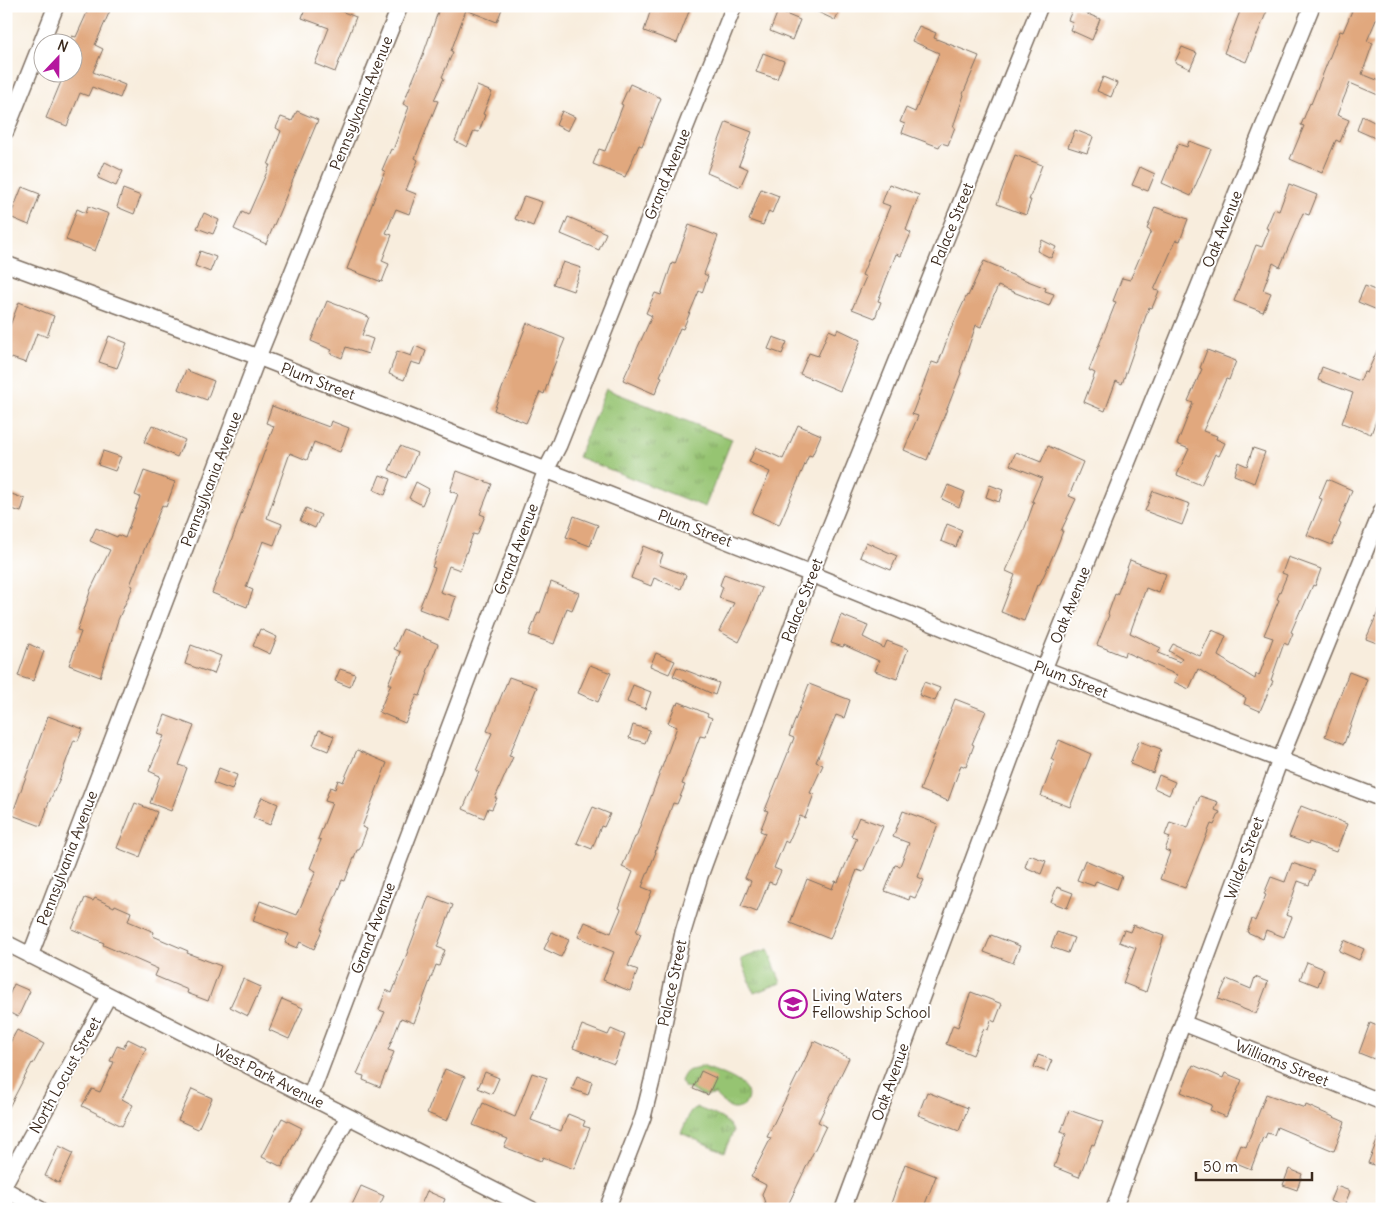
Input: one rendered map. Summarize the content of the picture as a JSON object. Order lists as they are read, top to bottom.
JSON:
{
  "streets": {
    "street": [
      "Pennsylvania Avenue",
      "Grand Avenue",
      "Palace Street",
      "Oak Avenue",
      "Plum Street",
      "Wilder Street",
      "Williams Street",
      "North Locust Street",
      "West Park Avenue"
    ]
  },
  "crossings": [
    ["Pennsylvania Avenue", "Plum Street"],
    ["Pennsylvania Avenue", "West Park Avenue"],
    ["Grand Avenue", "Plum Street"],
    ["Grand Avenue", "West Park Avenue"],
    ["Palace Street", "Plum Street"],
    ["Oak Avenue", "Plum Street"],
    ["Plum Street", "Wilder Street"],
    ["Wilder Street", "Williams Street"],
    ["North Locust Street", "West Park Avenue"]
  ],
  "places": {
    "school or university": ["Living Waters Fellowship School"]
  },
  "scale_bar": "50 m",
  "north": "top"
}
